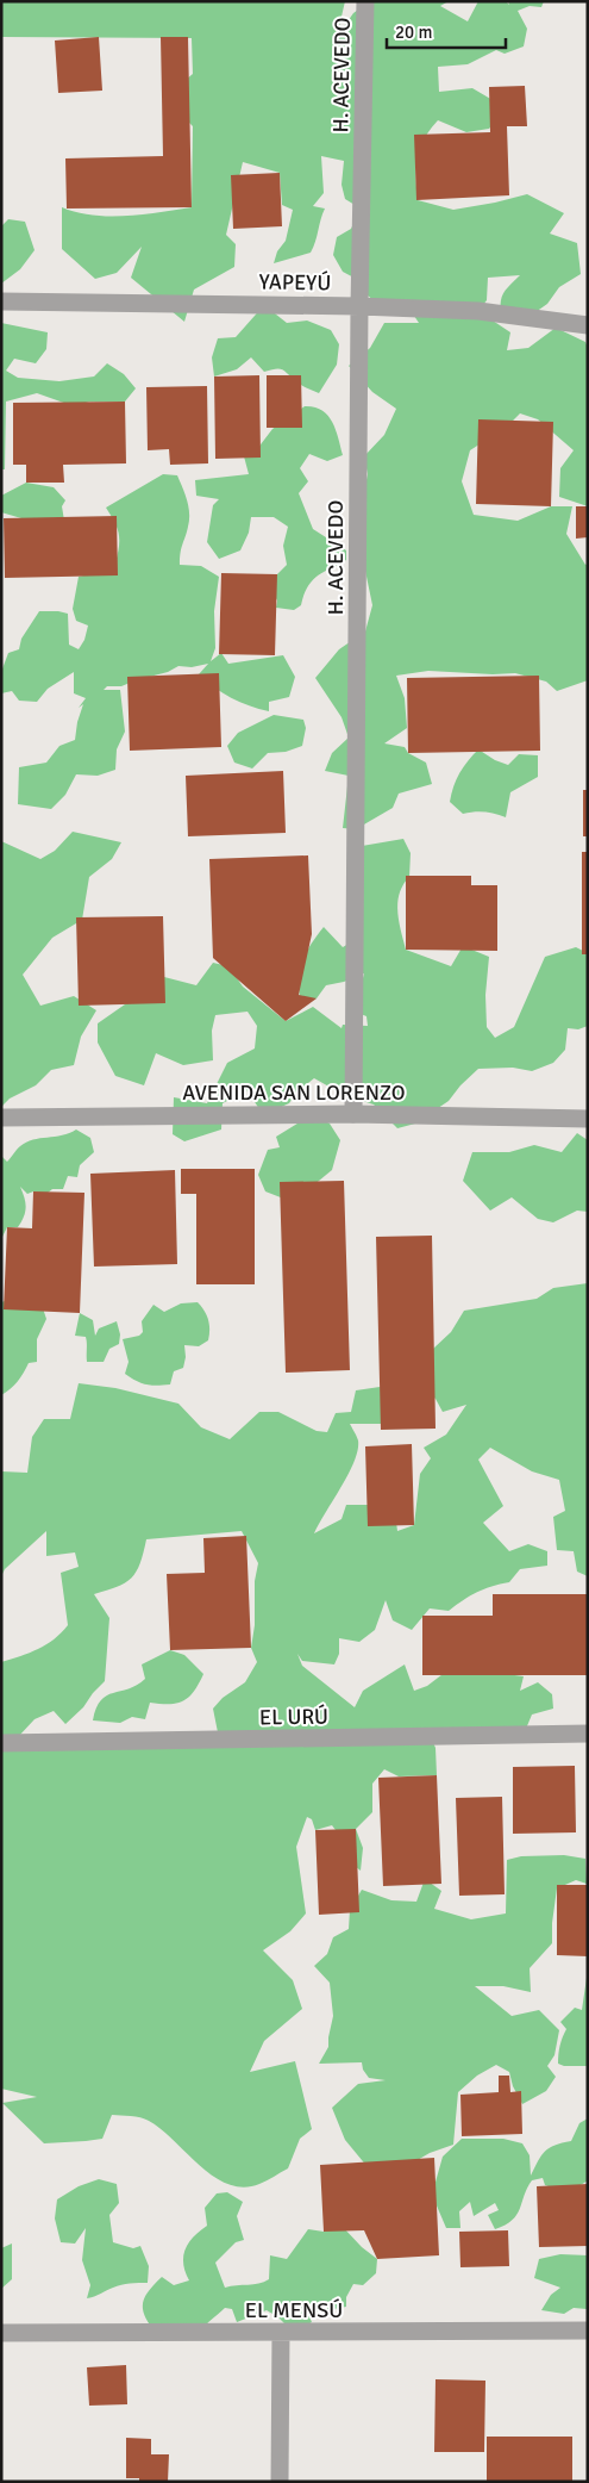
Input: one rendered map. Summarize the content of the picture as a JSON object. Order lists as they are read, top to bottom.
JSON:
{
  "streets": {
    "street": [
      "H. ACEVEDO",
      "YAPEYÚ",
      "AVENIDA SAN LORENZO",
      "EL URÚ",
      "EL MENSÚ"
    ]
  },
  "crossings": [
    ["H. ACEVEDO", "YAPEYÚ"],
    ["H. ACEVEDO", "AVENIDA SAN LORENZO"]
  ],
  "scale_bar": "20 m"
}
